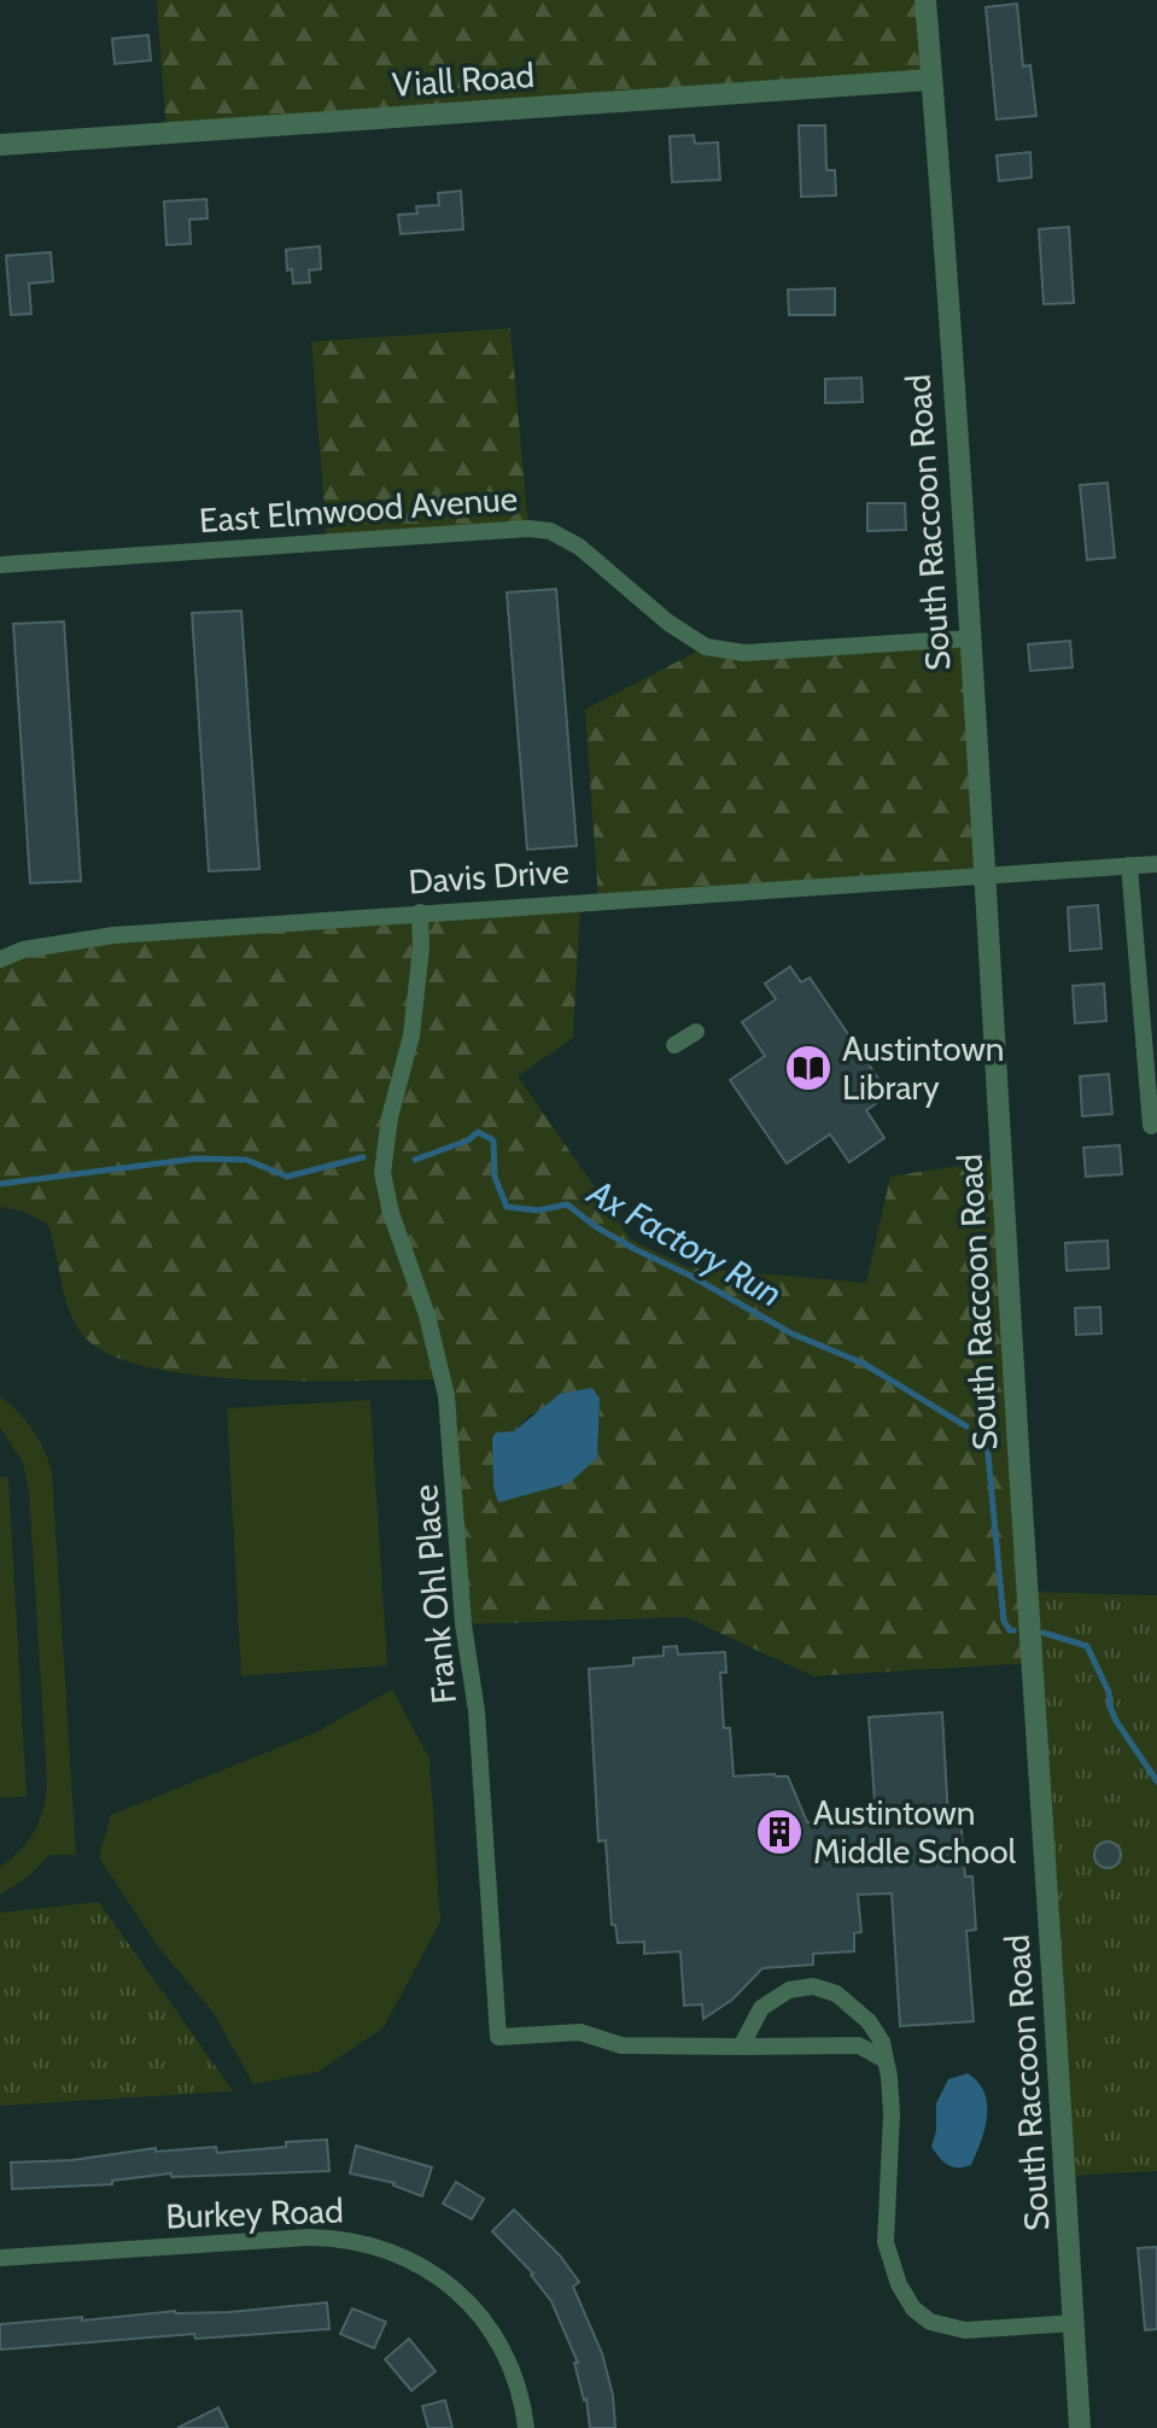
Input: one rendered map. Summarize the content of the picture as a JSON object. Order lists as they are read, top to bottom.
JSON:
{
  "streets": {
    "street": [
      "Viall Road",
      "East Elmwood Avenue",
      "South Raccoon Road",
      "Davis Drive",
      "Frank Ohl Place",
      "Burkey Road"
    ]
  },
  "crossings": [
    ["Viall Road", "South Raccoon Road"],
    ["East Elmwood Avenue", "South Raccoon Road"],
    ["South Raccoon Road", "Davis Drive"],
    ["Davis Drive", "Frank Ohl Place"]
  ],
  "water": ["Ax Factory Run"],
  "places": {
    "library": ["Austintown Library"],
    "building": ["Austintown Middle School"]
  }
}
